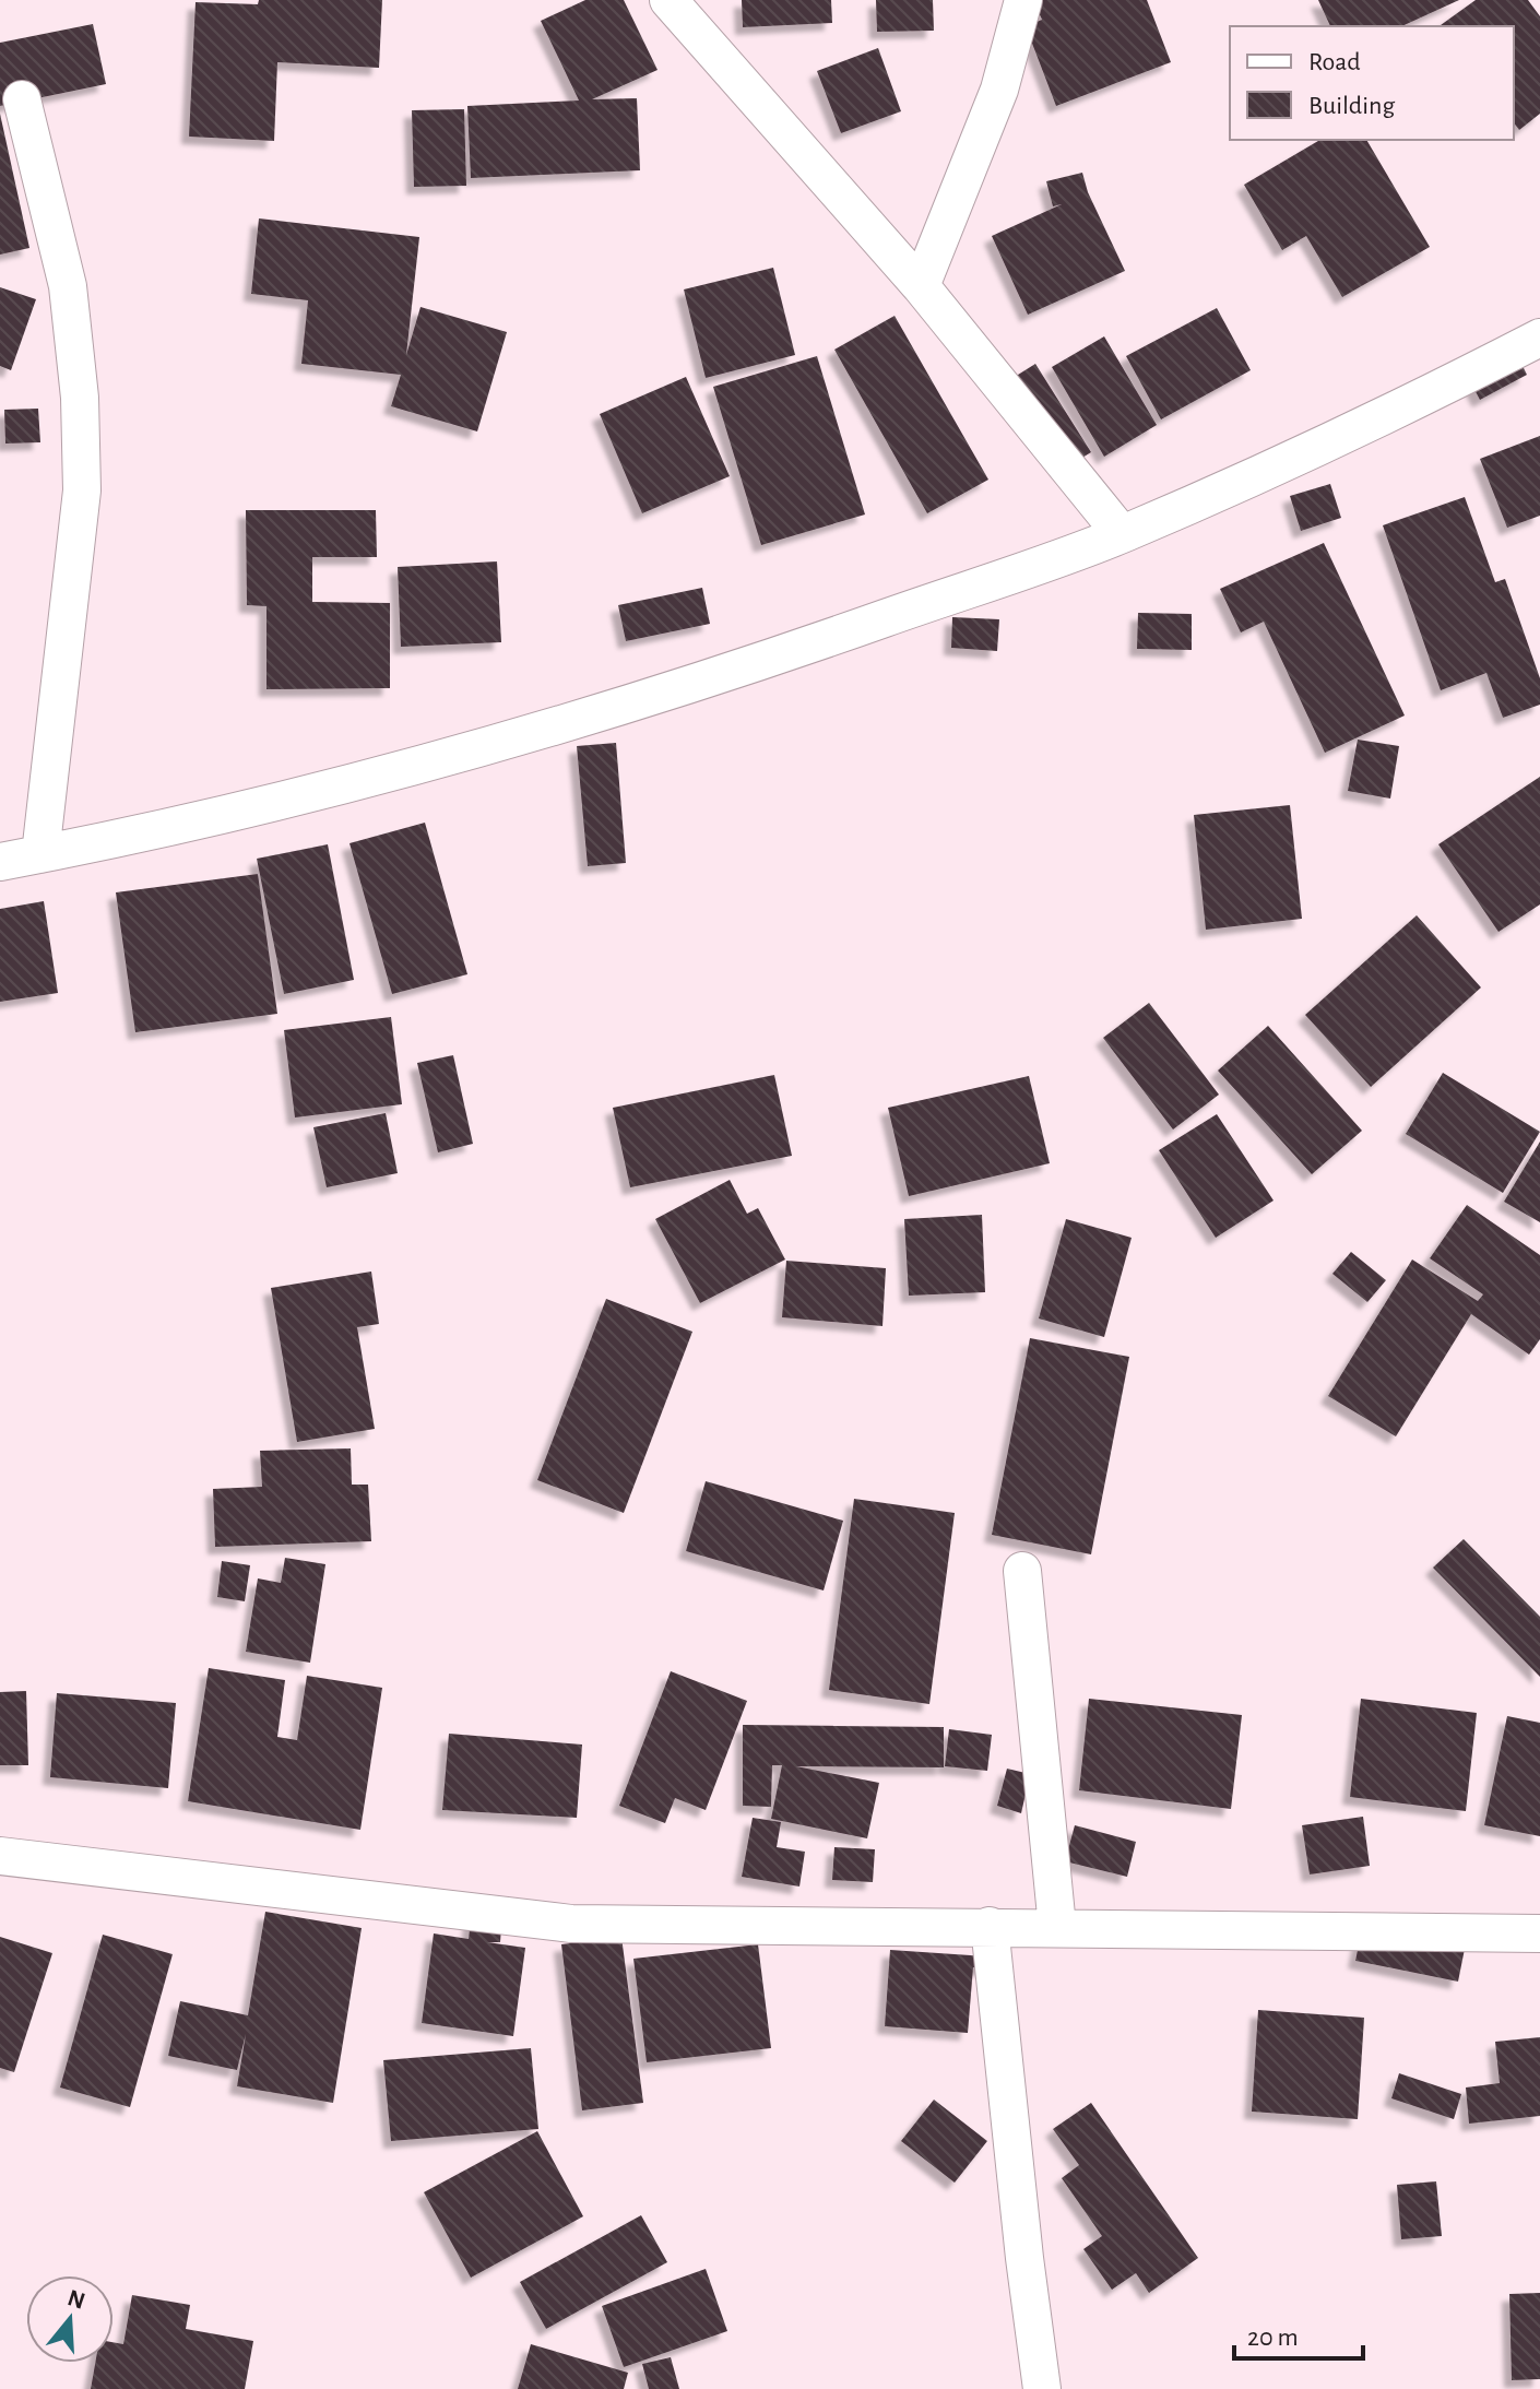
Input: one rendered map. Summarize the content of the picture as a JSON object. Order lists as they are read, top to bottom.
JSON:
{
  "legend": ["Road", "Building"],
  "scale_bar": "20 m",
  "north": "top"
}
